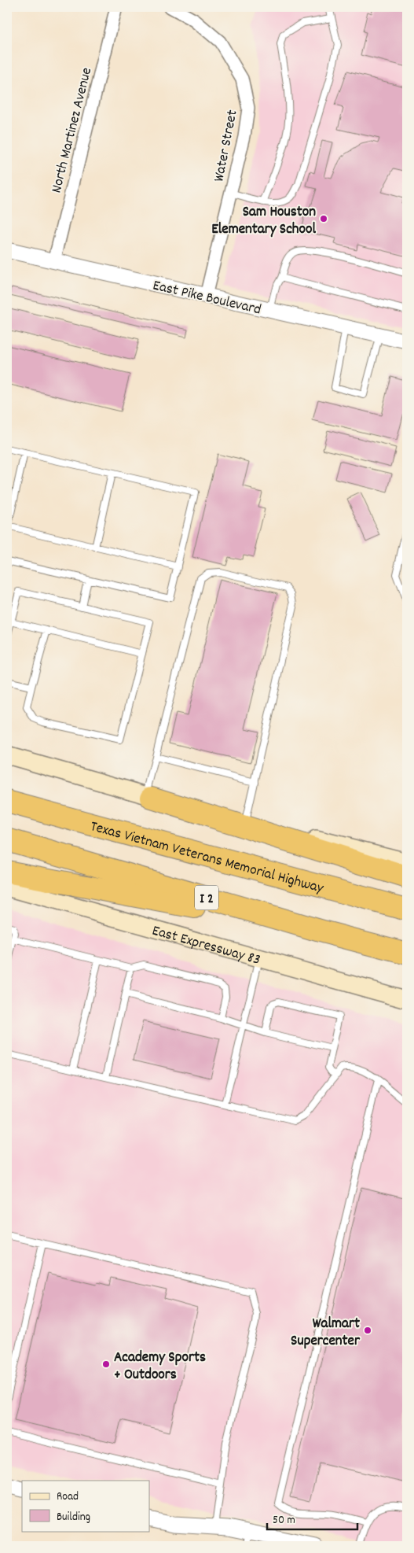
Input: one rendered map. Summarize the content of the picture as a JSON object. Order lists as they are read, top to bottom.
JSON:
{
  "streets": {
    "highway": ["Texas Vietnam Veterans Memorial Highway", "I 2"],
    "main road": ["East Expressway 83"],
    "street": ["North Martinez Avenue", "Water Street", "East Pike Boulevard"]
  },
  "crossings": [
    ["North Martinez Avenue", "East Pike Boulevard"],
    ["Water Street", "East Pike Boulevard"]
  ],
  "places": ["Sam Houston Elementary School", "Walmart Supercenter", "Academy Sports + Outdoors"],
  "legend": ["Road", "Building"],
  "scale_bar": "50 m"
}
